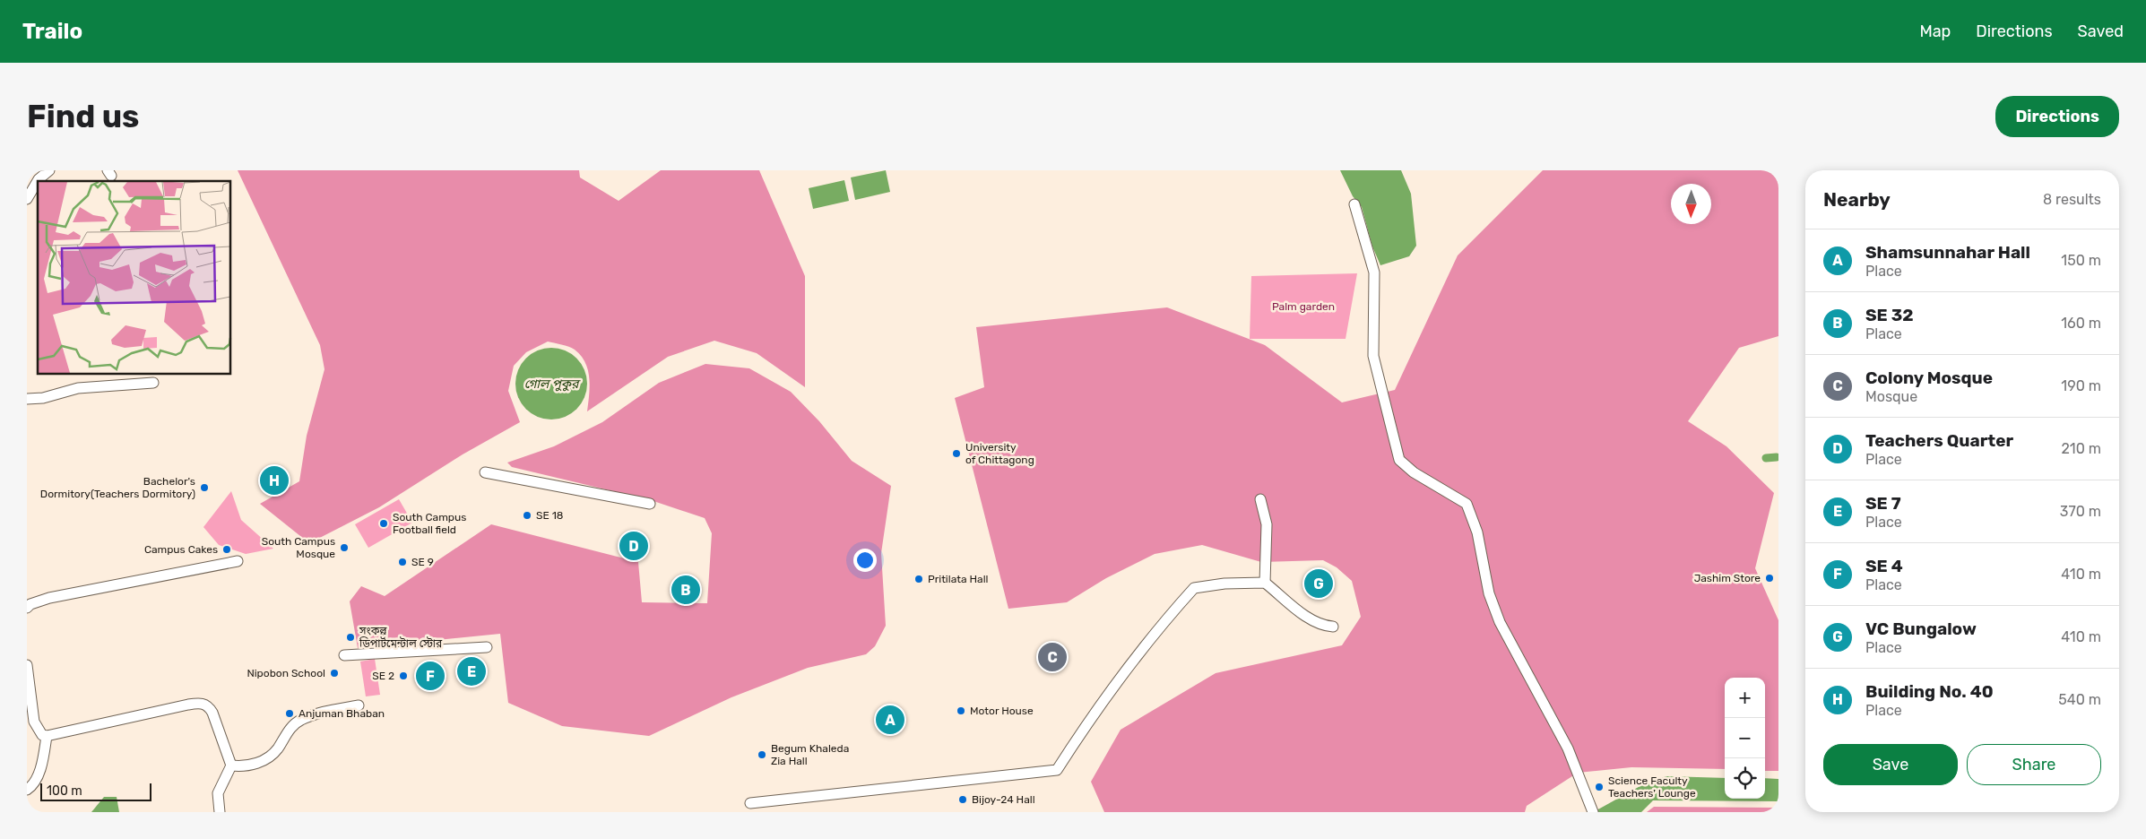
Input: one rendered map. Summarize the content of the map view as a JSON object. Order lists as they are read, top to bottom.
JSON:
{
  "water": ["গোল পুকুর"],
  "parks": ["Palm garden"],
  "places": [
    "University of Chittagong",
    "Bachelor's Dormitory(Teachers Dormitory)",
    "SE 18",
    "South Campus Football field",
    "South Campus Mosque",
    "Campus Cakes",
    "SE 9",
    "Jashim Store",
    "Pritilata Hall",
    "সংকল্প ডিপার্টমেন্টাল স্টোর",
    "Nipobon School",
    "SE 2",
    "Motor House",
    "Anjuman Bhaban",
    "Begum Khaleda Zia Hall",
    "Science Faculty Teachers' Lounge",
    "Bijoy-24 Hall"
  ],
  "scale_bar": "100 m",
  "north": "bottom",
  "page": {
    "header": "Trailo",
    "nav": ["Map", "Directions", "Saved"],
    "buttons": [
      "Directions",
      ["Save", "Share"]
    ],
    "title": "Find us",
    "heading": ["Nearby", "8 results"],
    "list": [
      {
        "mark": "A",
        "name": "Shamsunnahar Hall",
        "note": "Place",
        "value": "150 m"
      },
      {
        "mark": "B",
        "name": "SE 32",
        "note": "Place",
        "value": "160 m"
      },
      {
        "mark": "C",
        "name": "Colony Mosque",
        "note": "Mosque",
        "value": "190 m"
      },
      {
        "mark": "D",
        "name": "Teachers Quarter",
        "note": "Place",
        "value": "210 m"
      },
      {
        "mark": "E",
        "name": "SE 7",
        "note": "Place",
        "value": "370 m"
      },
      {
        "mark": "F",
        "name": "SE 4",
        "note": "Place",
        "value": "410 m"
      },
      {
        "mark": "G",
        "name": "VC Bungalow",
        "note": "Place",
        "value": "410 m"
      },
      {
        "mark": "H",
        "name": "Building No. 40",
        "note": "Place",
        "value": "540 m"
      }
    ],
    "pins": [
      "H",
      "D",
      "G",
      "B",
      "C",
      "E",
      "F",
      "A"
    ],
    "map_buttons": ["+", "−"],
    "scale": "100 m"
  }
}
